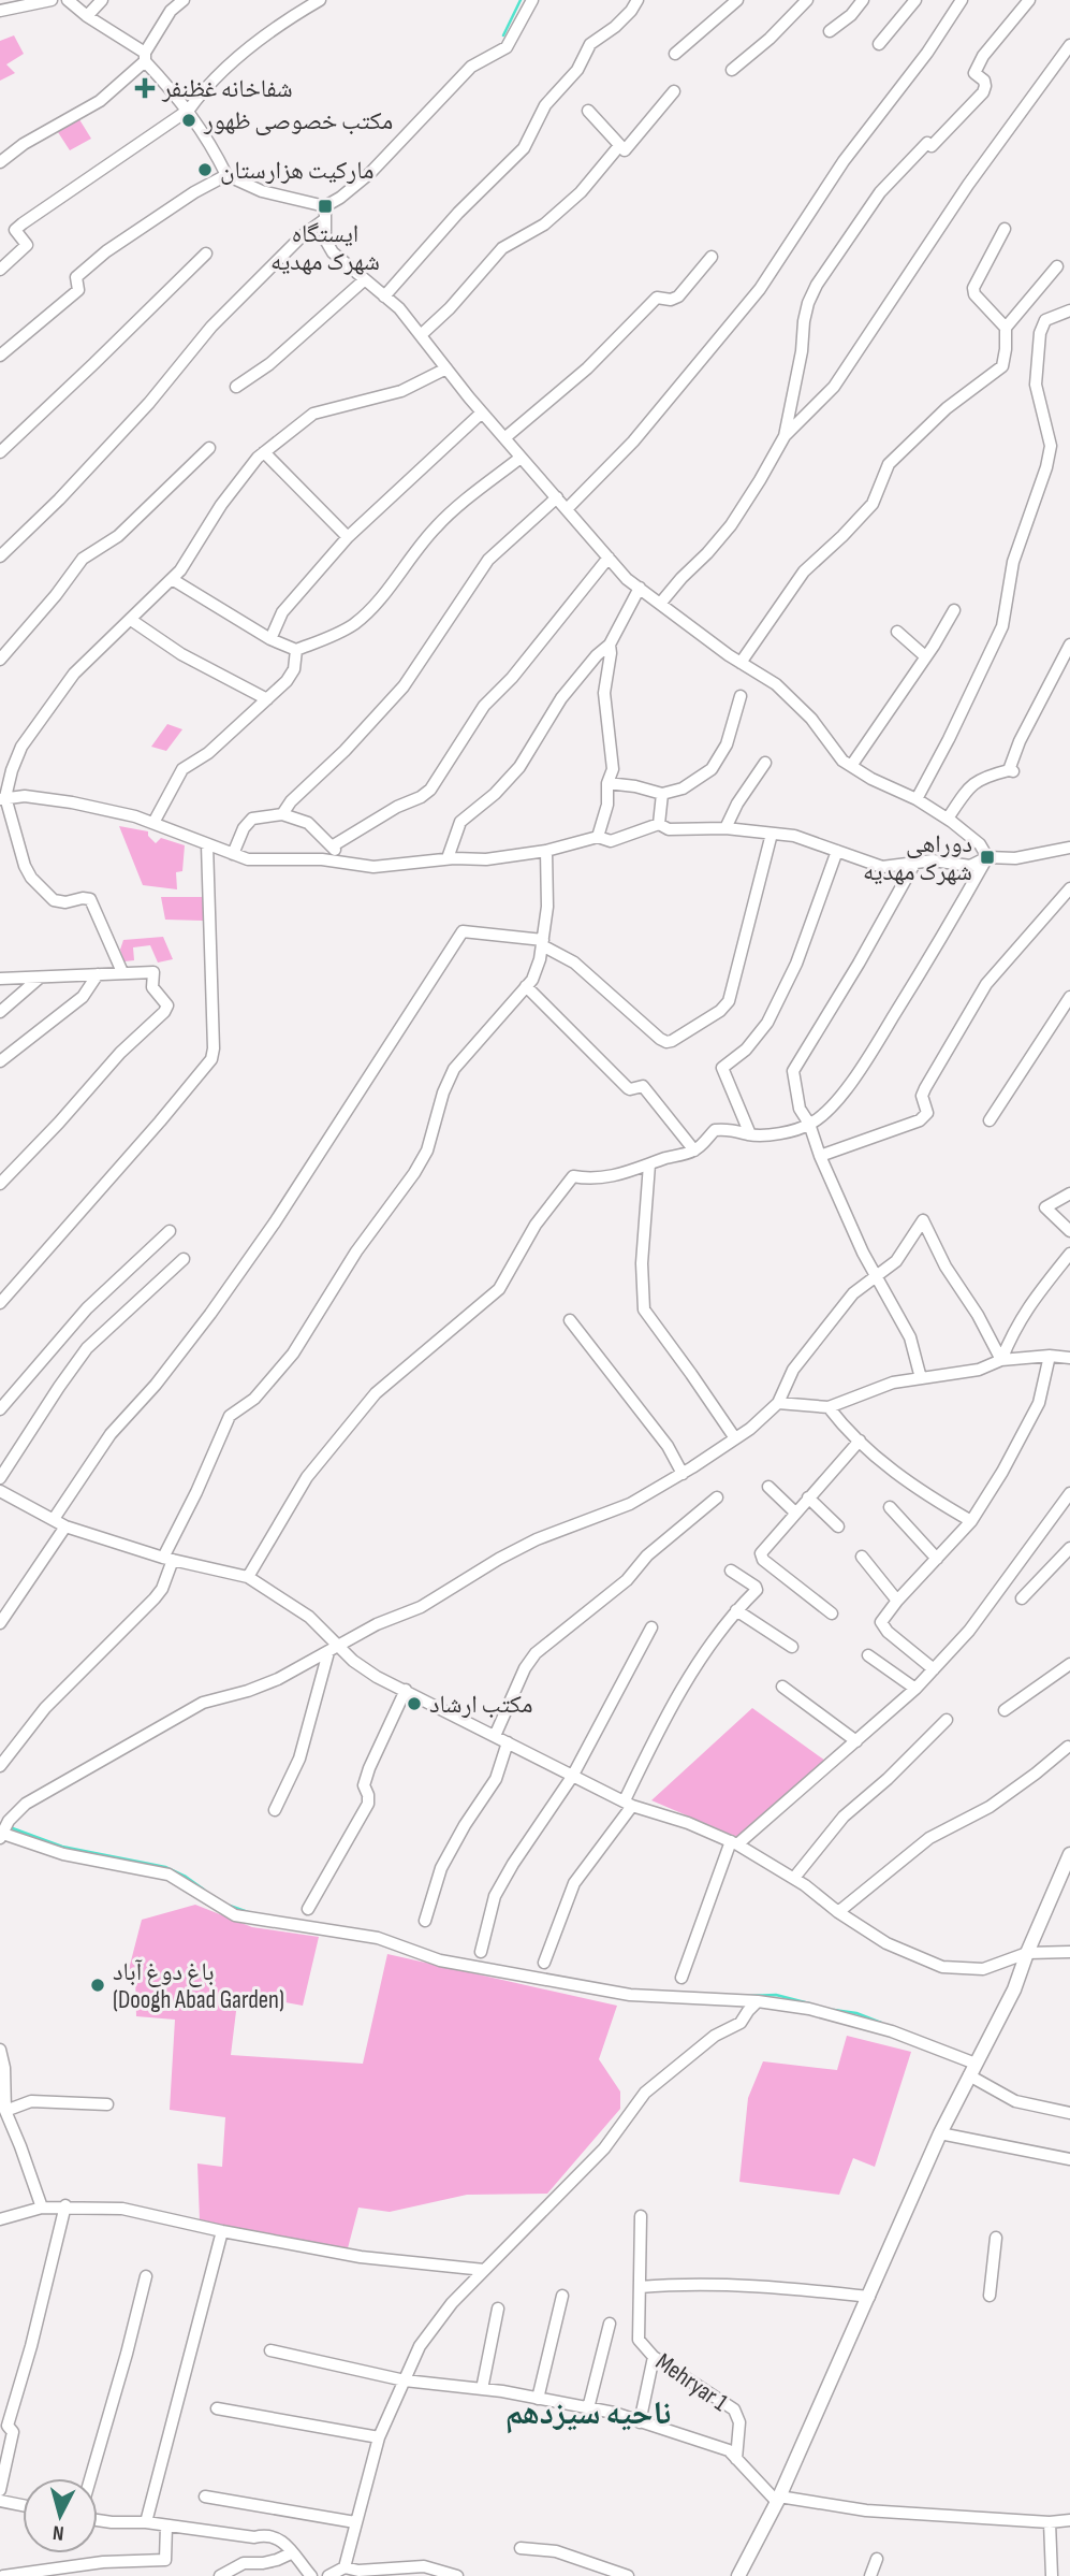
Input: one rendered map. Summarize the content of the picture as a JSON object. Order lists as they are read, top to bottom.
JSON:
{
  "streets": {
    "street": ["Mehryar 1"]
  },
  "districts": ["ناحیه سیزدهم"],
  "places": {
    "health": ["شفاخانه غظنفر"],
    "other": [
      "مکتب خصوصی ظهور",
      "مارکیت هزارستان",
      "مکتب ارشاد",
      "باغ دوغ آباد (Doogh Abad Garden)"
    ],
    "transit": ["ایستگاه شهرک مهدیه", "دوراهی شهرک مهدیه"]
  },
  "north": "bottom"
}
